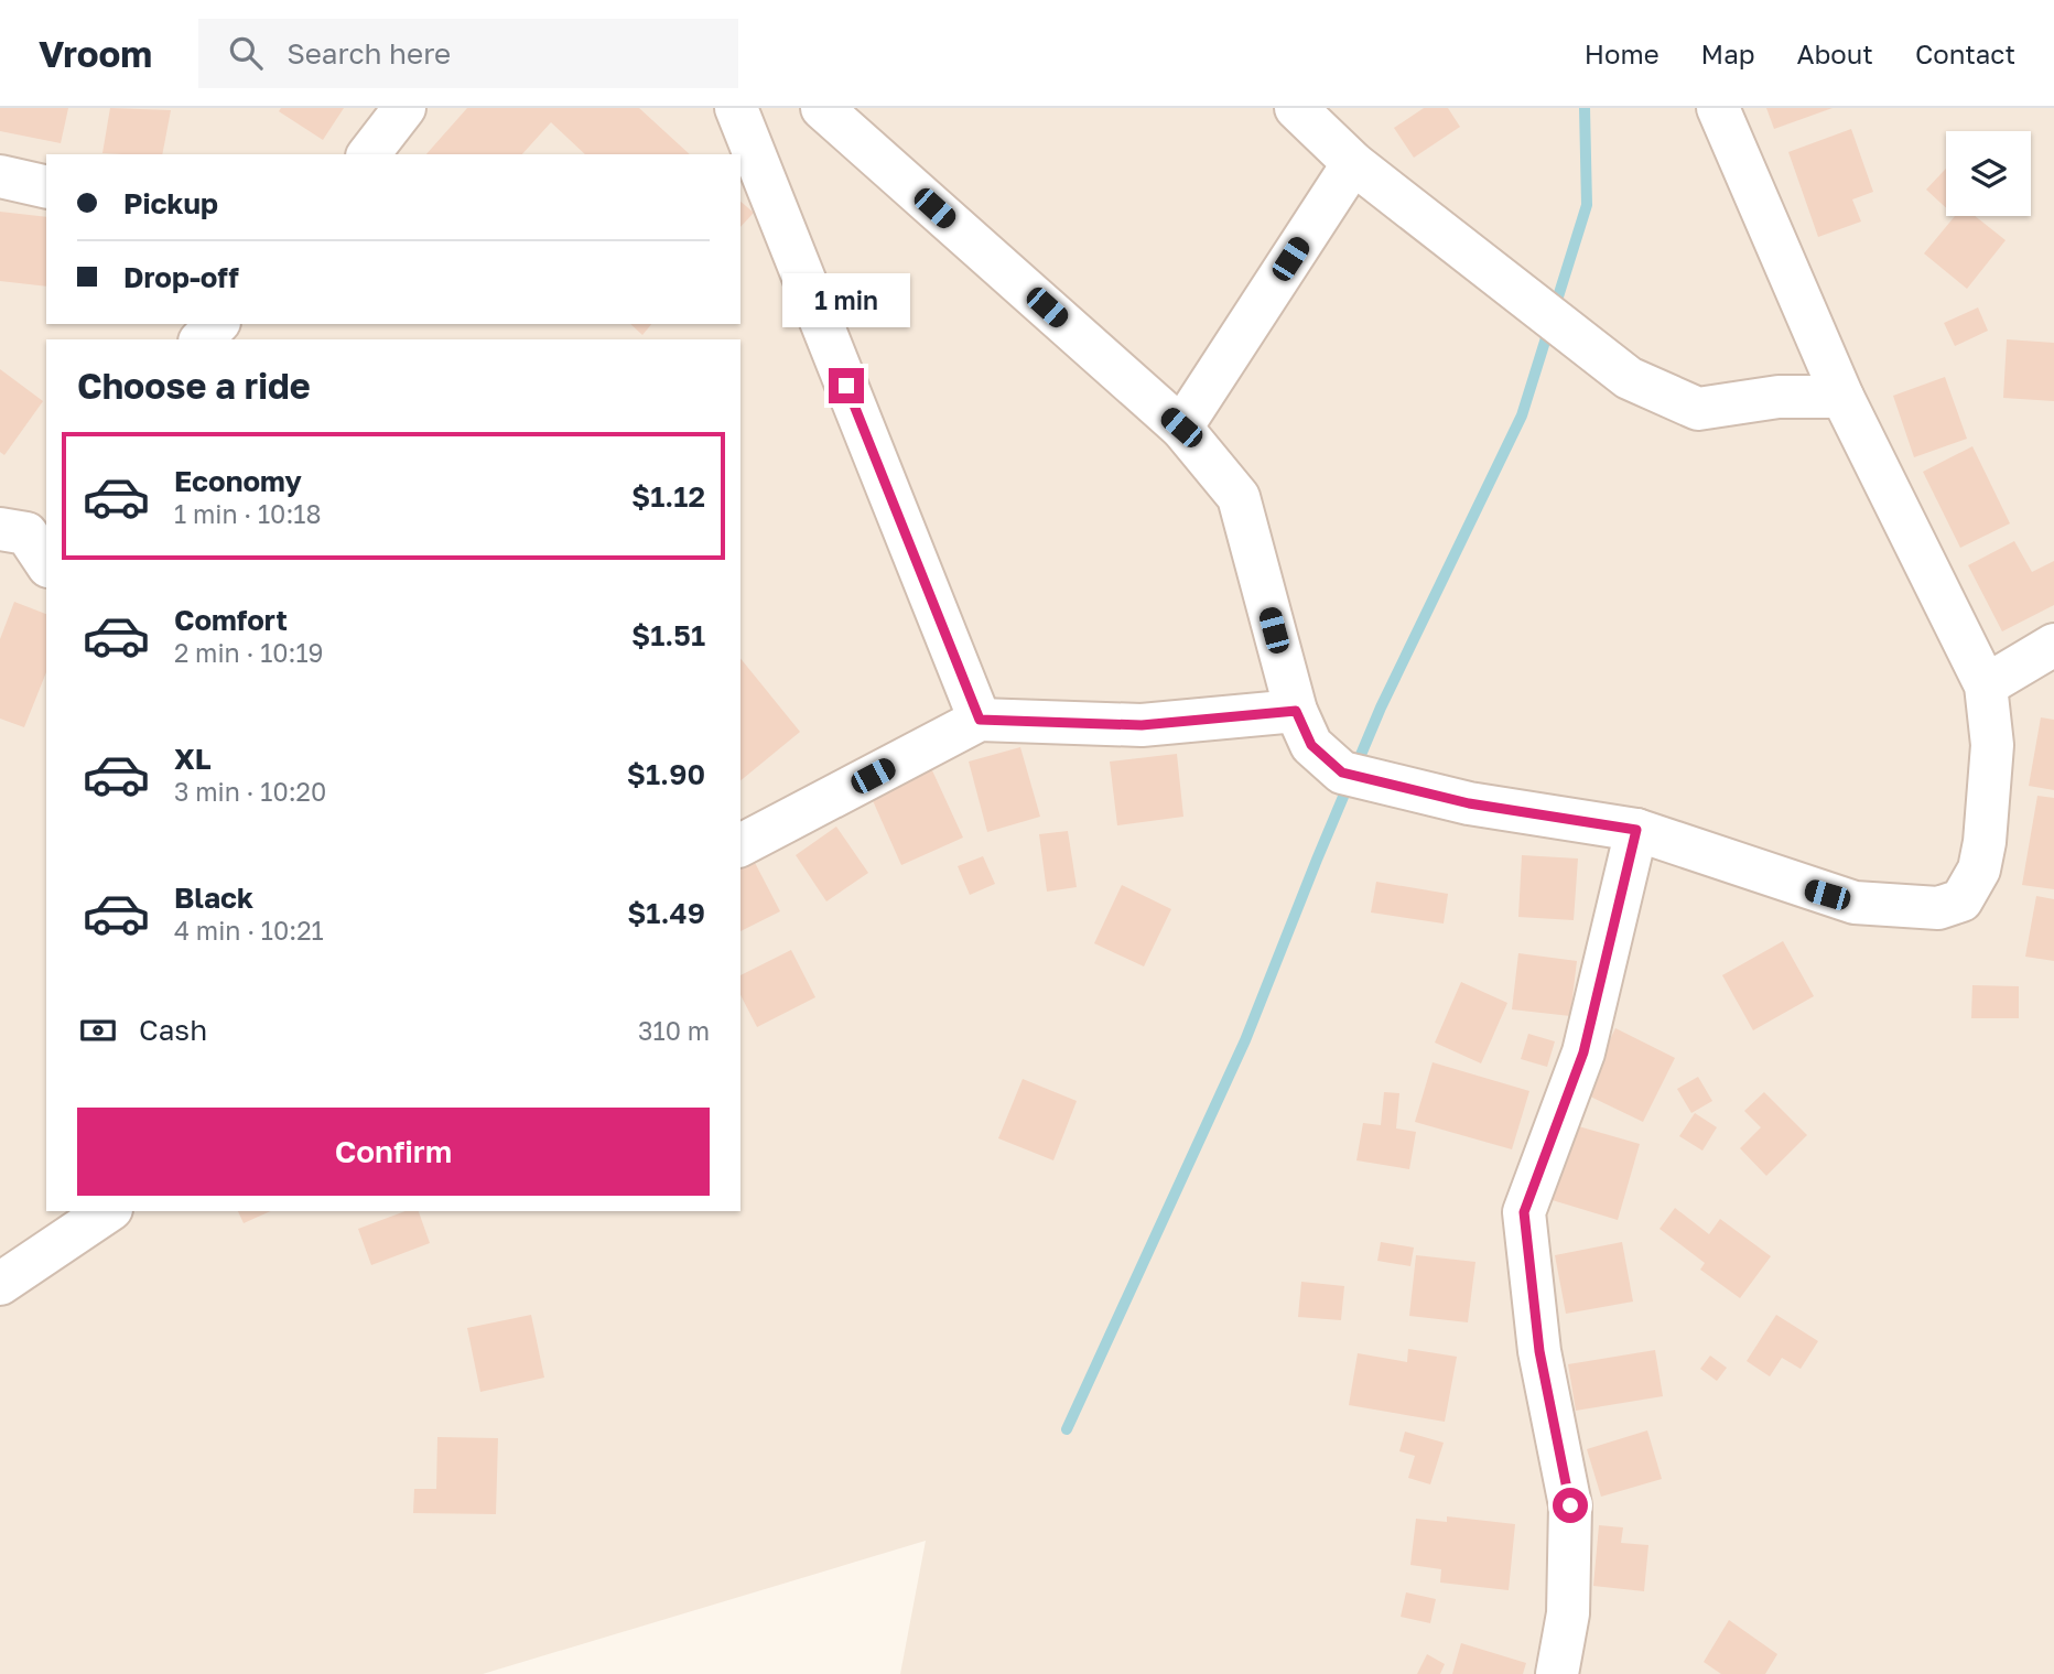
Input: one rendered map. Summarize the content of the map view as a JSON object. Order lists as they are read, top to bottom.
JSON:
{
  "page": {
    "header": "Vroom",
    "search": "Search here",
    "nav": [
      "Home",
      "Map",
      "About",
      "Contact"
    ],
    "banner": ["Pickup", "Drop-off"],
    "bubble": "1 min",
    "heading": "Choose a ride",
    "list": [
      {
        "name": "Economy",
        "note": "1 min · 10:18",
        "value": "$1.12"
      },
      {
        "name": "Comfort",
        "note": "2 min · 10:19",
        "value": "$1.51"
      },
      {
        "name": "XL",
        "note": "3 min · 10:20",
        "value": "$1.90"
      },
      {
        "name": "Black",
        "note": "4 min · 10:21",
        "value": "$1.49"
      }
    ],
    "pay": ["Cash", "310 m"],
    "buttons": "Confirm"
  }
}
